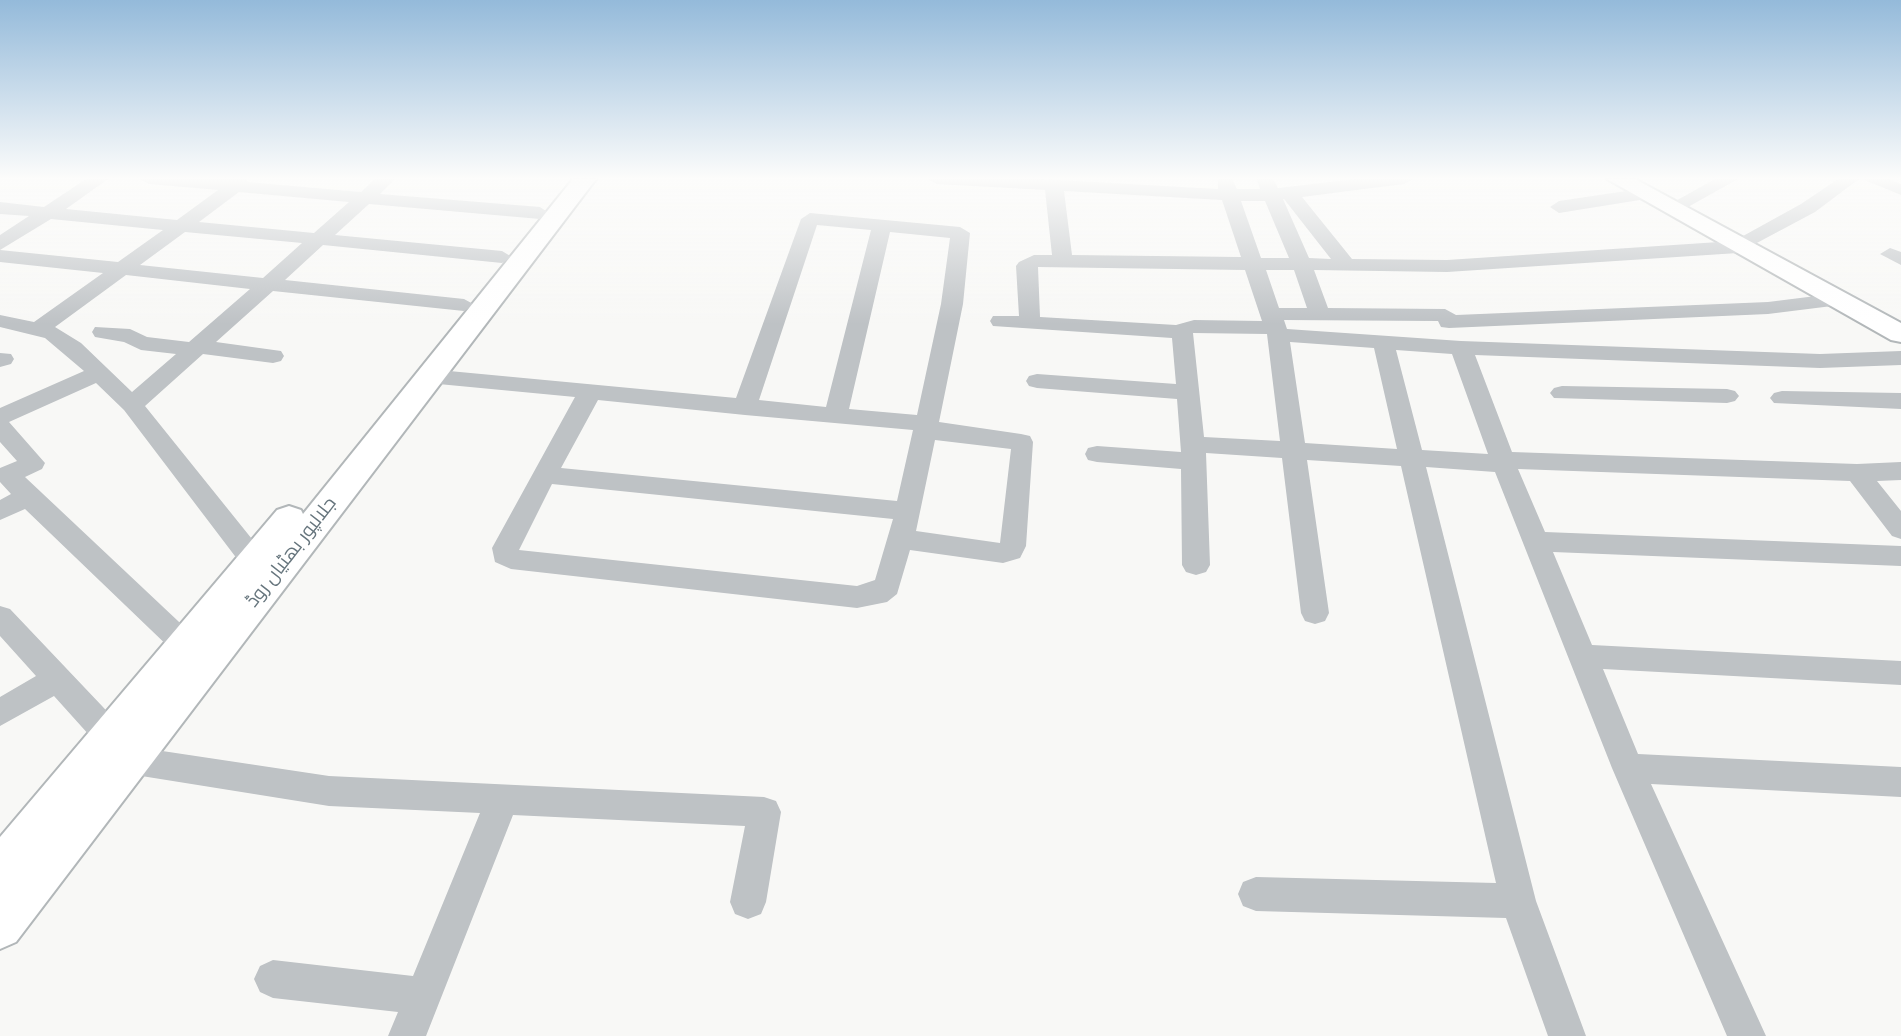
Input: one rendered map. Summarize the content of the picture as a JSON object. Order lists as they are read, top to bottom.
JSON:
{
  "streets": {
    "main road": ["جلالپور بھٹیاں روڈ"]
  }
}
